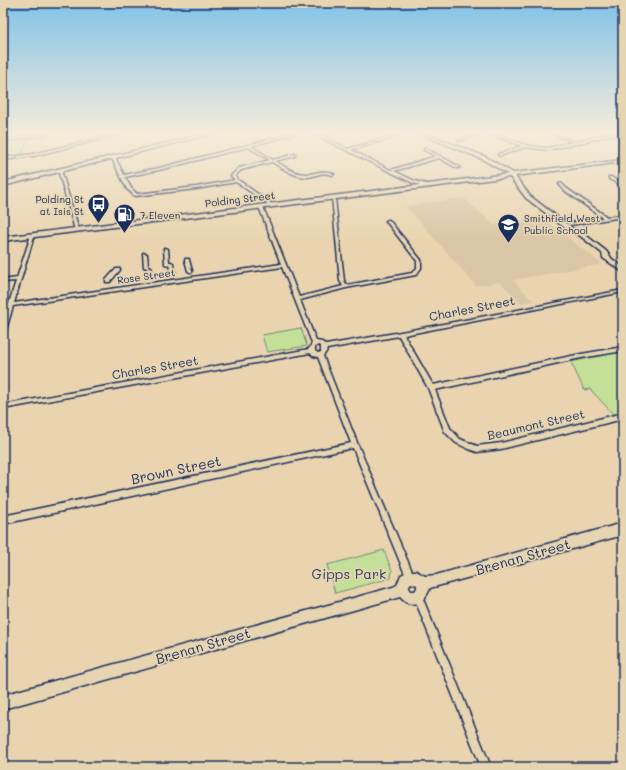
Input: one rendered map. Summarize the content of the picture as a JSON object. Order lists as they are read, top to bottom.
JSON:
{
  "streets": {
    "main road": ["Polding Street", "Brenan Street"],
    "street": [
      "Rose Street",
      "Charles Street",
      "Beaumont Street",
      "Brown Street"
    ]
  },
  "crossings": [
    ["Charles Street", "Beaumont Street"]
  ],
  "parks": ["Gipps Park"],
  "places": {
    "bus stop": ["Polding St at Isis St"],
    "fuel station": ["7 Eleven"],
    "school or university": ["Smithfield West Public School"]
  }
}
